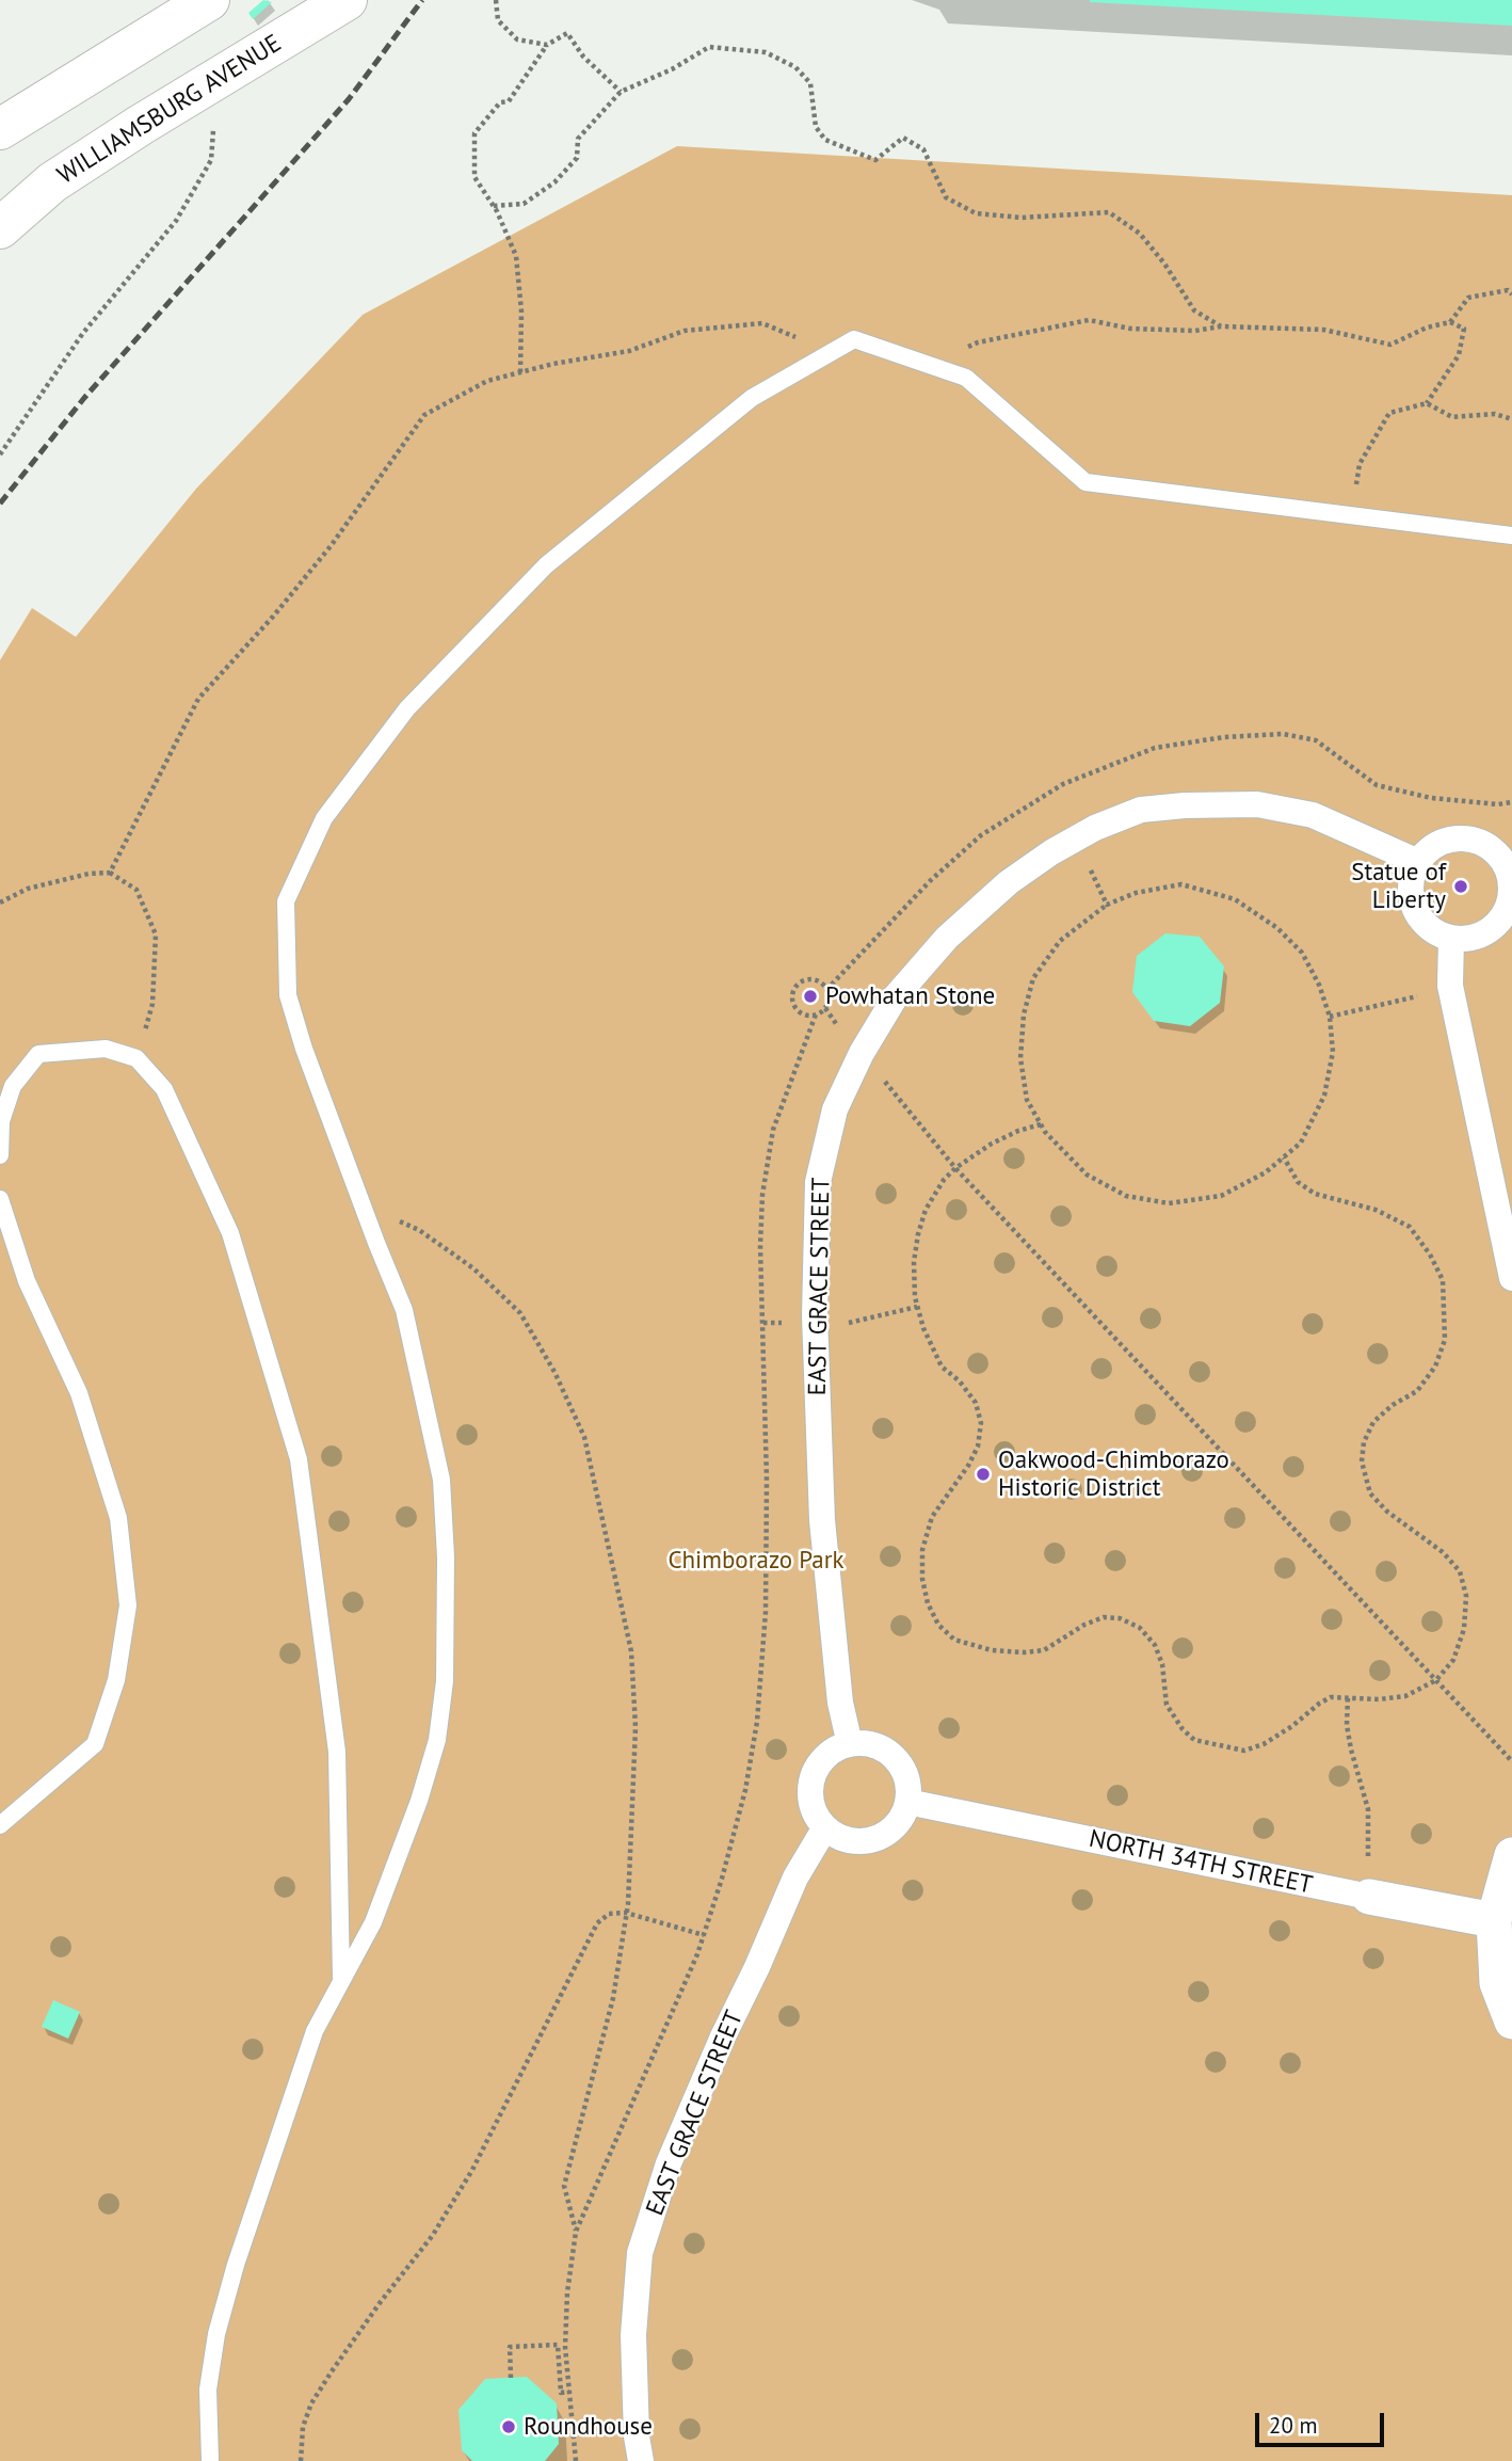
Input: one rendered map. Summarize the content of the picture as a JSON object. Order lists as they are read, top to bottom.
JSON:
{
  "streets": {
    "main road": ["WILLIAMSBURG AVENUE"],
    "street": ["EAST GRACE STREET", "NORTH 34TH STREET"]
  },
  "crossings": [
    ["EAST GRACE STREET", "NORTH 34TH STREET"]
  ],
  "parks": ["Chimborazo Park"],
  "places": [
    "Statue of Liberty",
    "Powhatan Stone",
    "Oakwood-Chimborazo Historic District",
    "Roundhouse"
  ],
  "scale_bar": "20 m"
}
